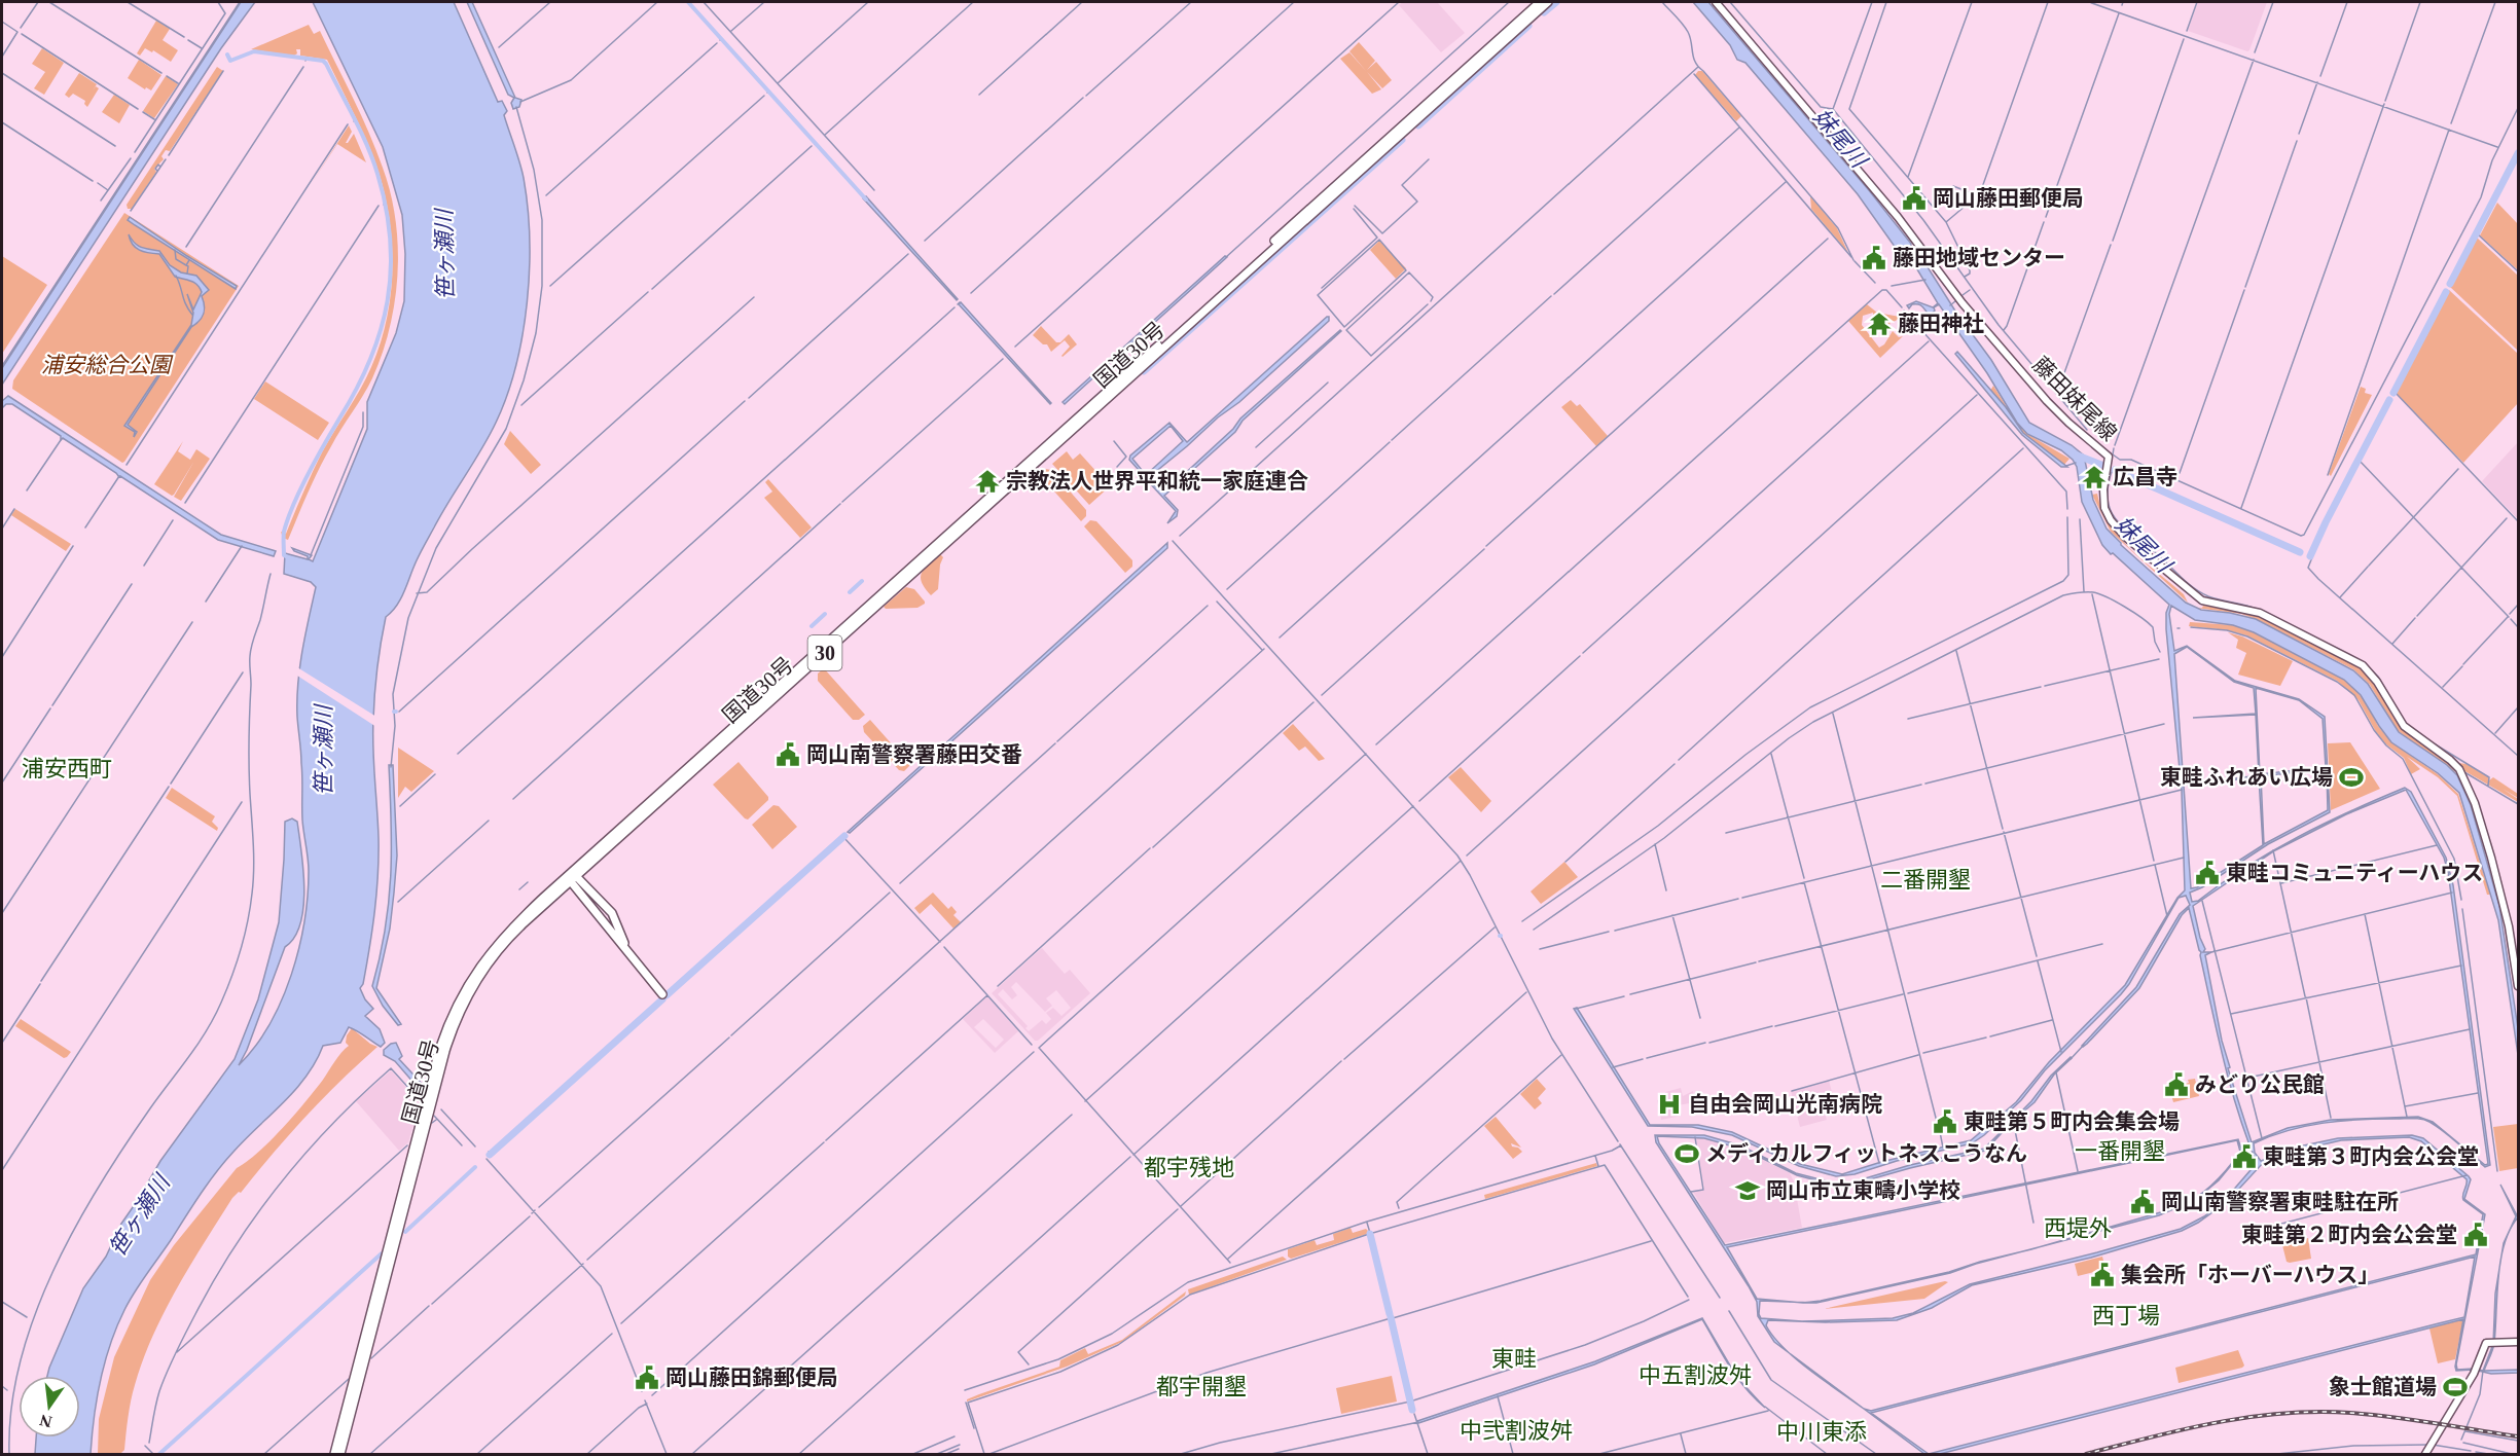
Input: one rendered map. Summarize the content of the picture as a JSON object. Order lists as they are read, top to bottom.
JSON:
{
  "streets": {
    "highway": ["国道30号", "30"],
    "main road": ["藤田妹尾線"]
  },
  "districts": [
    "浦安西町",
    "二番開墾",
    "一番開墾",
    "都宇残地",
    "西堤外",
    "西丁場",
    "東畦",
    "中五割波舛",
    "都宇開墾",
    "中弐割波舛",
    "中川東添"
  ],
  "water": ["妹尾川", "笹ヶ瀬川"],
  "parks": ["浦安総合公園"],
  "places": {
    "public building": [
      "岡山藤田郵便局",
      "藤田地域センター",
      "岡山南警察署藤田交番",
      "東畦コミュニティーハウス",
      "みどり公民館",
      "東畦第５町内会集会場",
      "東畦第３町内会公会堂",
      "岡山南警察署東畦駐在所",
      "東畦第２町内会公会堂",
      "集会所「ホーバーハウス」",
      "岡山藤田錦郵便局"
    ],
    "temple": ["藤田神社", "広昌寺", "宗教法人世界平和統一家庭連合"],
    "sports": ["東畦ふれあい広場", "メディカルフィットネスこうなん", "象士館道場"],
    "hospital": ["自由会岡山光南病院"],
    "school or university": ["岡山市立東疇小学校"]
  },
  "north": "bottom"
}
